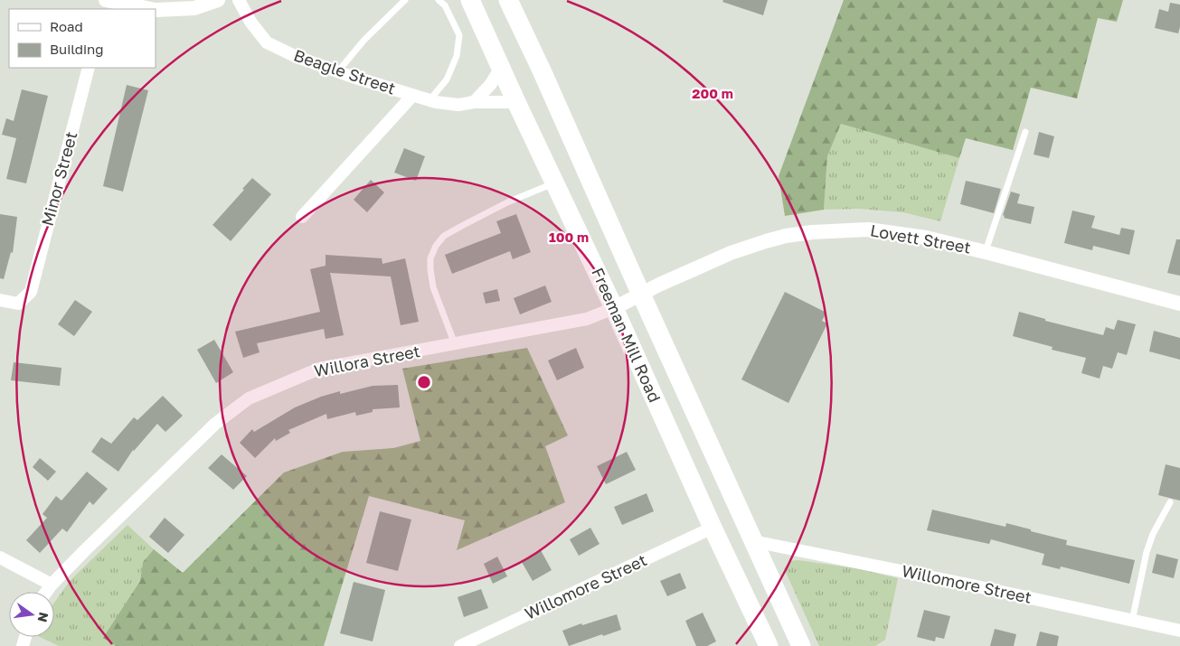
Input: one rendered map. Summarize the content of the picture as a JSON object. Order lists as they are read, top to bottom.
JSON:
{
  "streets": {
    "main road": ["Freeman Mill Road"],
    "street": [
      "Beagle Street",
      "Minor Street",
      "Lovett Street",
      "Willora Street",
      "Willomore Street"
    ]
  },
  "crossings": [
    ["Beagle Street", "Freeman Mill Road"],
    ["Lovett Street", "Freeman Mill Road"],
    ["Lovett Street", "Willora Street"],
    ["Freeman Mill Road", "Willora Street"],
    ["Freeman Mill Road", "Willomore Street"]
  ],
  "legend": ["Road", "Building"],
  "north": "right",
  "rings": ["200 m", "100 m"]
}
